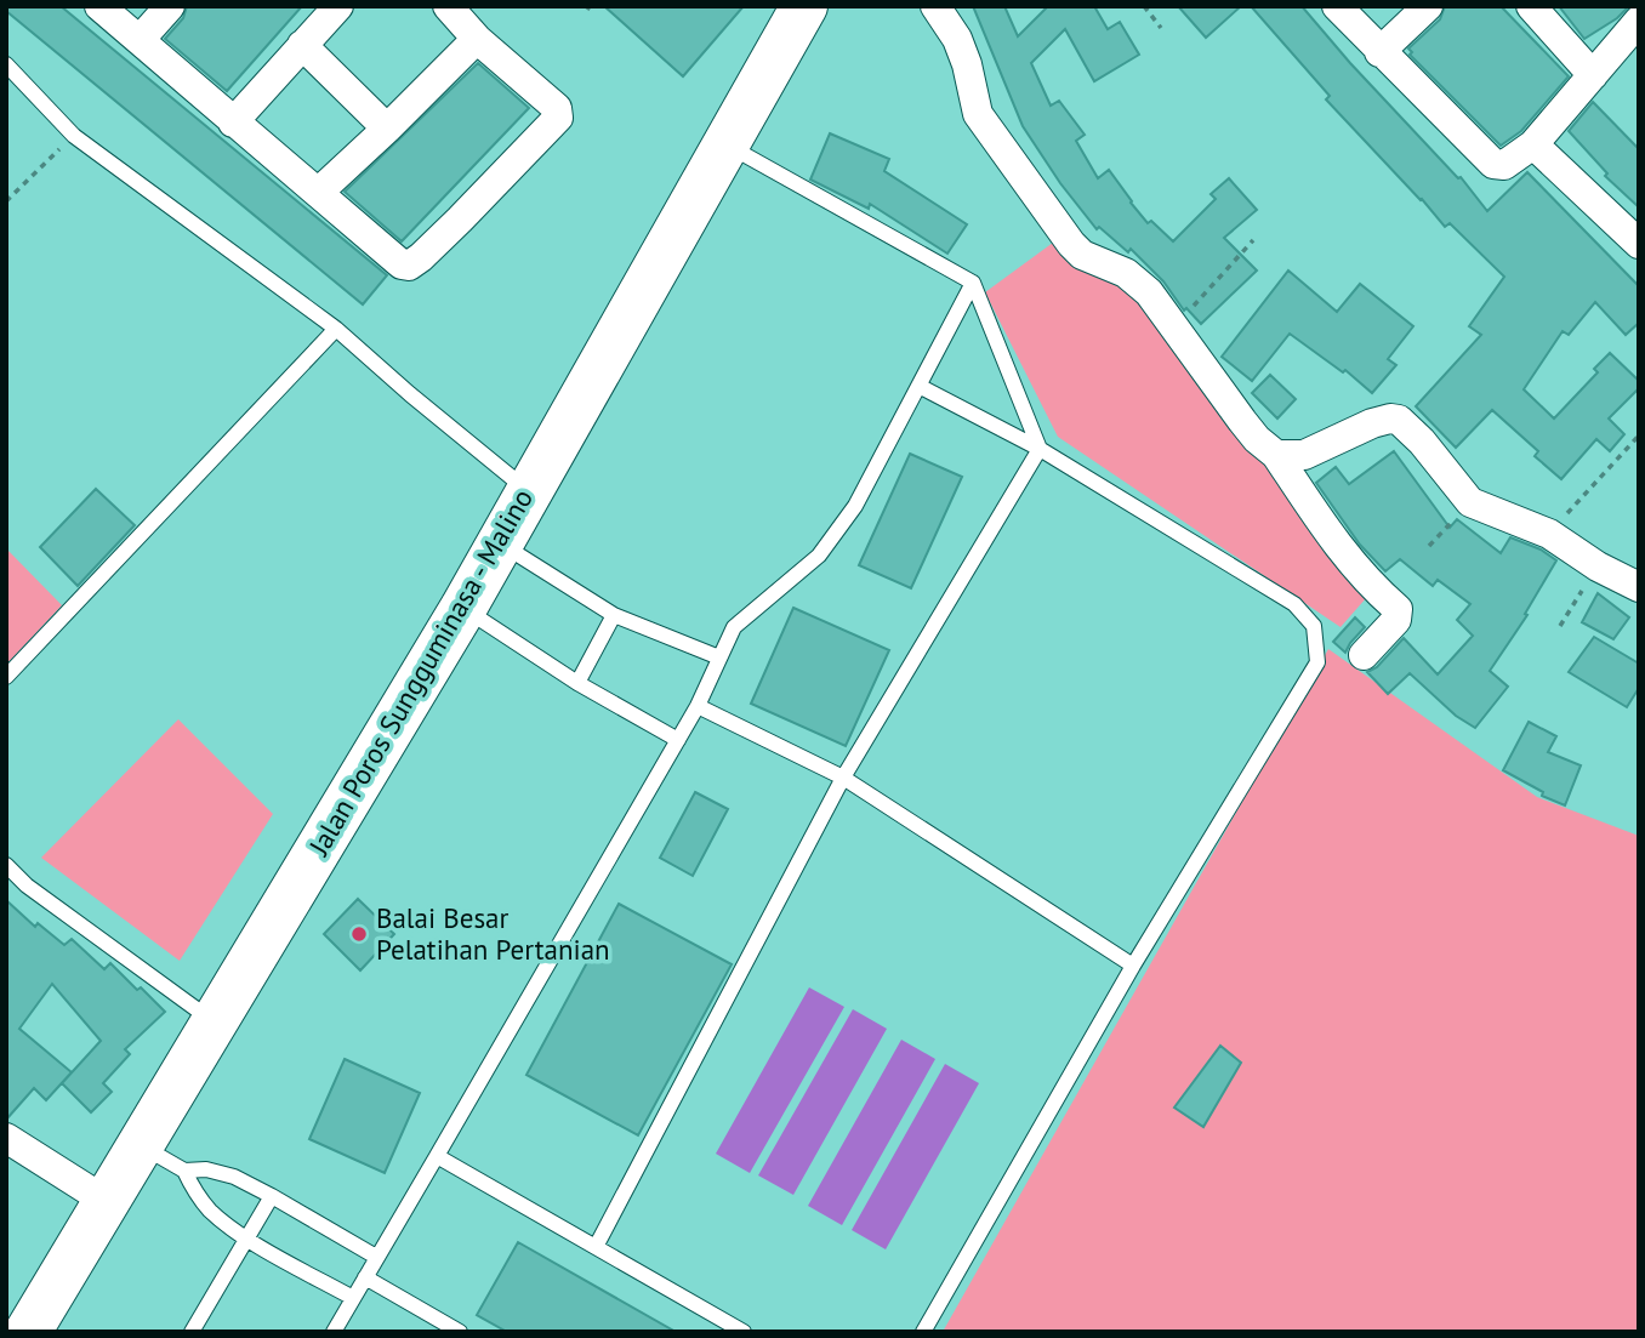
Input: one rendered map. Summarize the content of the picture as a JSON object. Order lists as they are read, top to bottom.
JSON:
{
  "streets": {
    "main road": ["Jalan Poros Sungguminasa - Malino"]
  },
  "places": ["Balai Besar Pelatihan Pertanian"]
}
